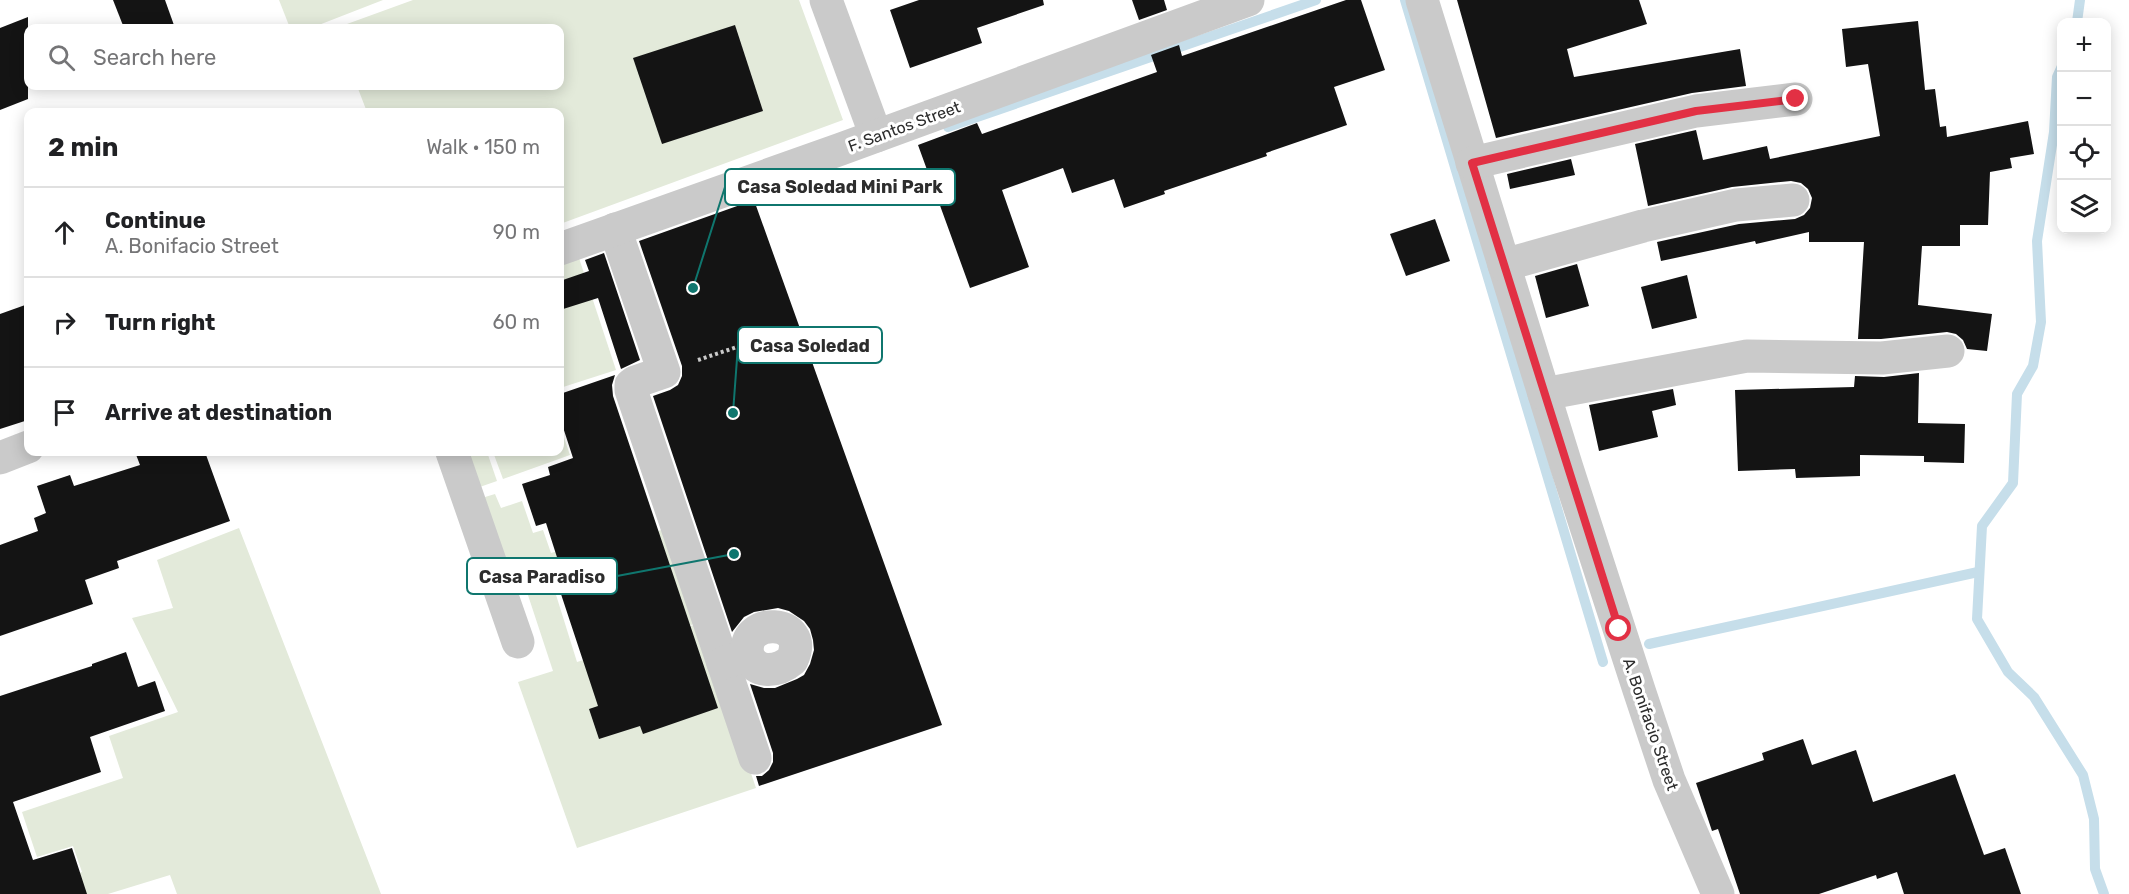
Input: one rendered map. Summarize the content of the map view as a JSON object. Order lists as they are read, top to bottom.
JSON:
{
  "streets": {
    "street": ["F. Santos Street", "A. Bonifacio Street"]
  },
  "places": ["Casa Soledad Mini Park", "Casa Soledad", "Casa Paradiso"],
  "page": {
    "map_buttons": ["+", "−"],
    "search": "Search here",
    "heading": ["2 min", "Walk · 150 m"],
    "list": [
      ["Continue", "A. Bonifacio Street", "90 m"],
      ["Turn right", "60 m"],
      "Arrive at destination"
    ]
  }
}
